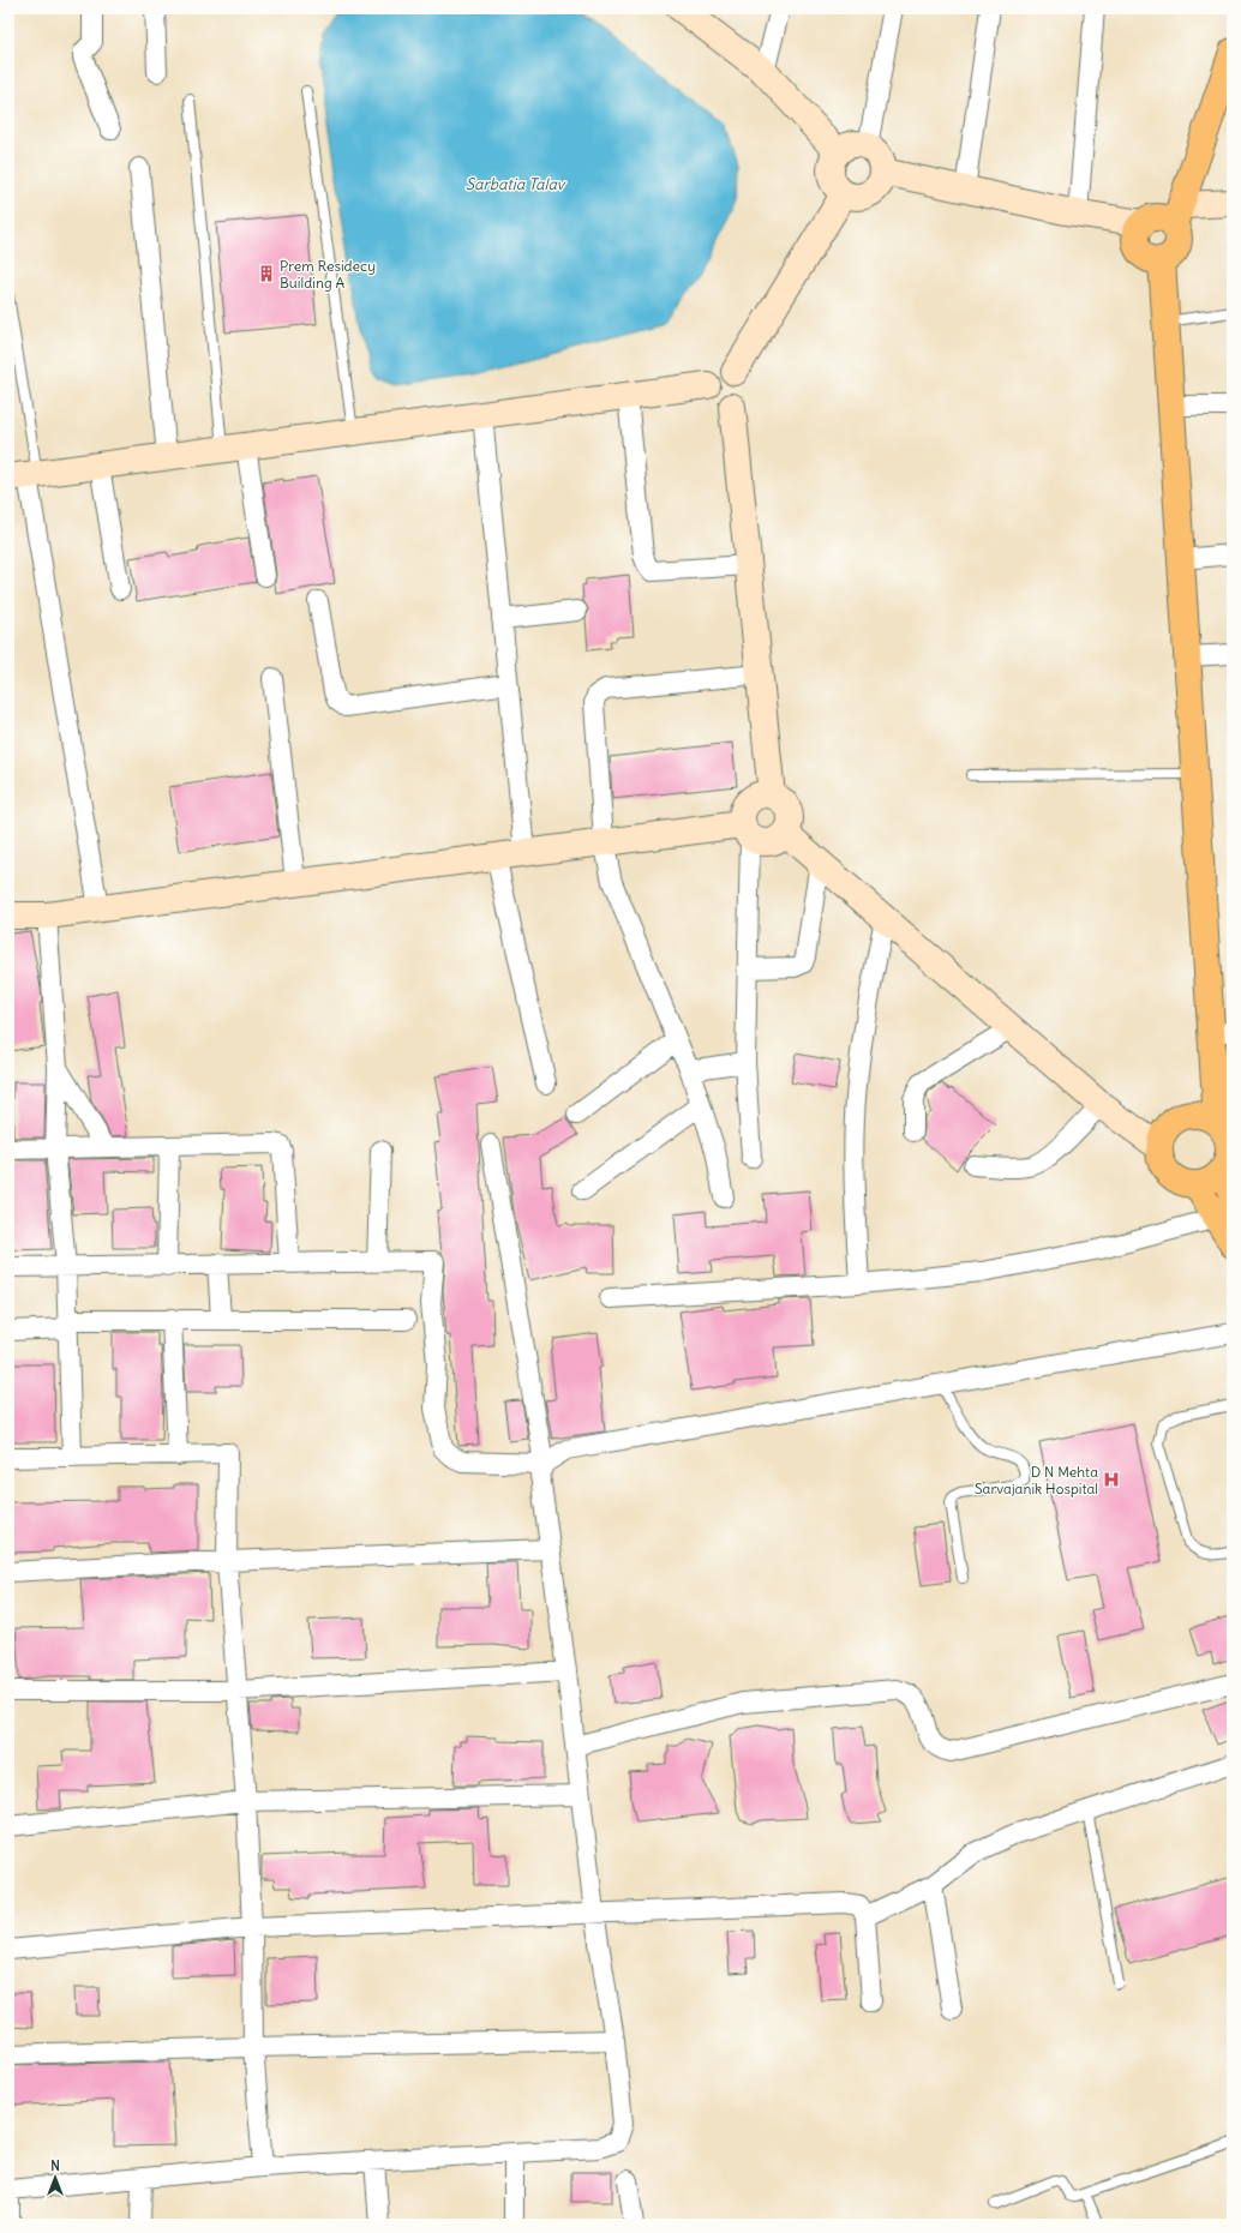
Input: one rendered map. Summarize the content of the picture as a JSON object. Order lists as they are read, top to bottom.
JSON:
{
  "water": ["Sarbatia Talav"],
  "places": {
    "building": ["Prem Residecy Building A"],
    "hospital": ["D N Mehta Sarvajanik Hospital"]
  },
  "north": "top"
}
